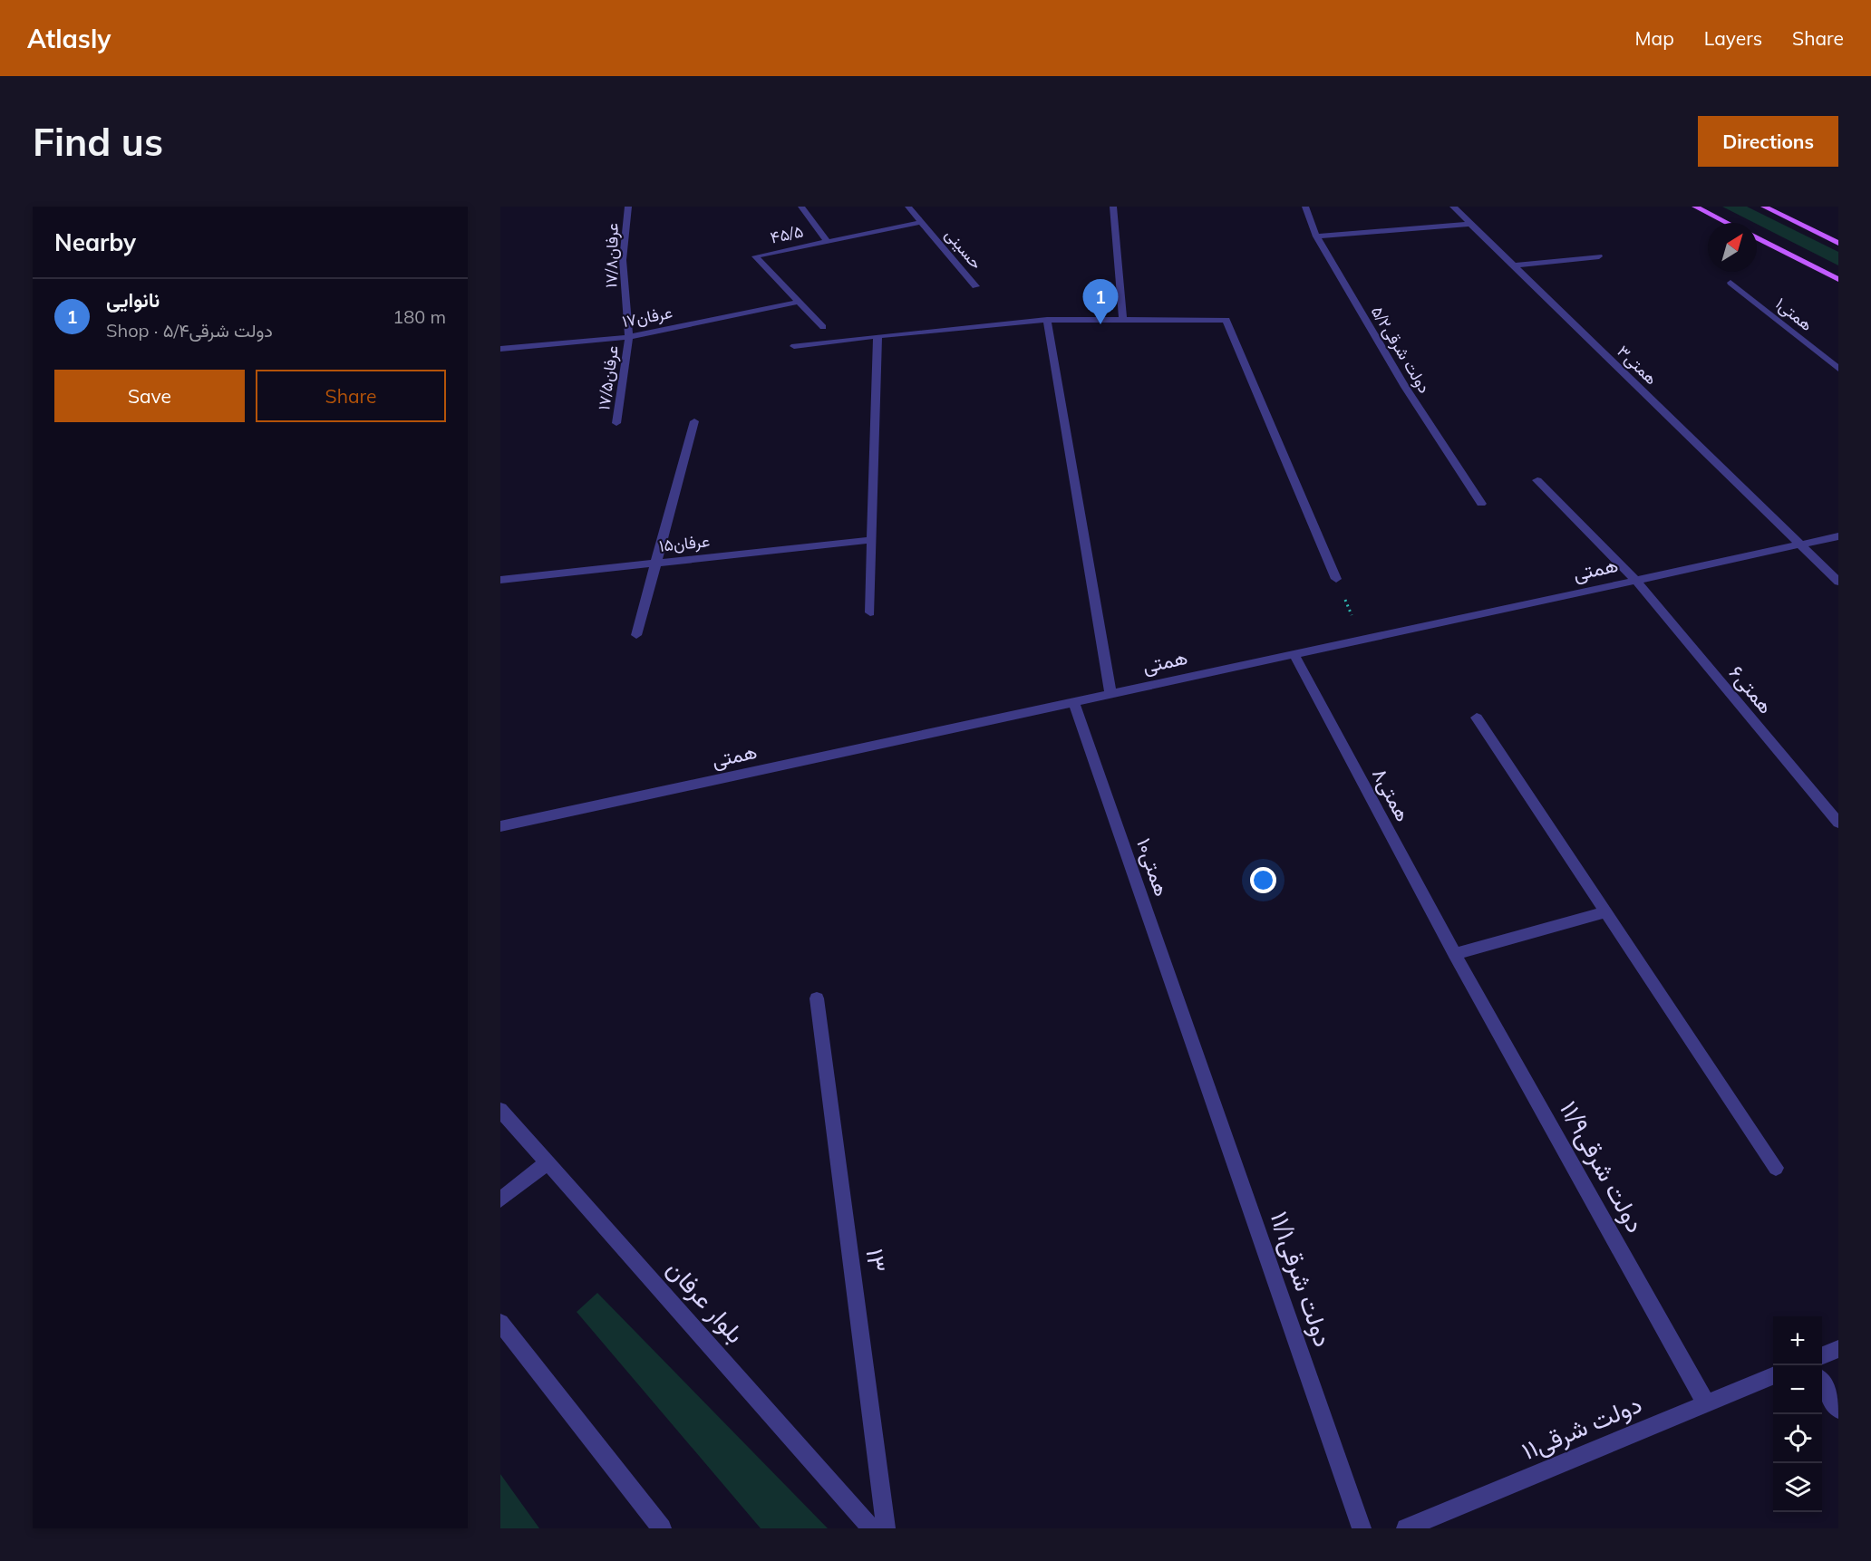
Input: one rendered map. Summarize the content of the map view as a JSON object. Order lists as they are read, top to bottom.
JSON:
{
  "streets": {
    "street": [
      "۴۵/۵",
      "حسینی",
      "۱۷/۸عرفان",
      "۱همتی",
      "۱۷عرفان",
      "۵/۲دولت شرقی",
      "۳همتی",
      "۱۷/۵عرفان",
      "۱۵عرفان",
      "همتی",
      "۶همتی",
      "همتی۸",
      "۱۰همتی",
      "۱۱/۹دولت شرقی",
      "۱۳",
      "۱۱/۱دولت شرقی",
      "بلوار عرفان",
      "۱۱دولت شرقی"
    ]
  },
  "crossings": [
    ["۴۵/۵", "حسینی"],
    ["۴۵/۵", "۱۷عرفان"],
    ["۱۷/۸عرفان", "۱۷عرفان"],
    ["۱۷/۸عرفان", "۱۷/۵عرفان"],
    ["۱۷عرفان", "۱۷/۵عرفان"],
    ["۳همتی", "همتی"],
    ["همتی", "۶همتی"],
    ["همتی", "همتی۸"],
    ["همتی", "۱۰همتی"],
    ["همتی۸", "۱۱/۹دولت شرقی"],
    ["۱۰همتی", "۱۱/۱دولت شرقی"],
    ["۱۱/۹دولت شرقی", "۱۱دولت شرقی"]
  ],
  "north": "top right",
  "page": {
    "header": "Atlasly",
    "nav": ["Map", "Layers", "Share"],
    "buttons": [
      "Directions",
      ["Save", "Share"]
    ],
    "title": "Find us",
    "heading": "Nearby",
    "list": [
      {
        "mark": "1",
        "name": "نانوایی",
        "note": "Shop · ۵/۴دولت شرقی",
        "value": "180 m"
      }
    ],
    "pins": "1",
    "map_buttons": ["+", "−"]
  }
}
